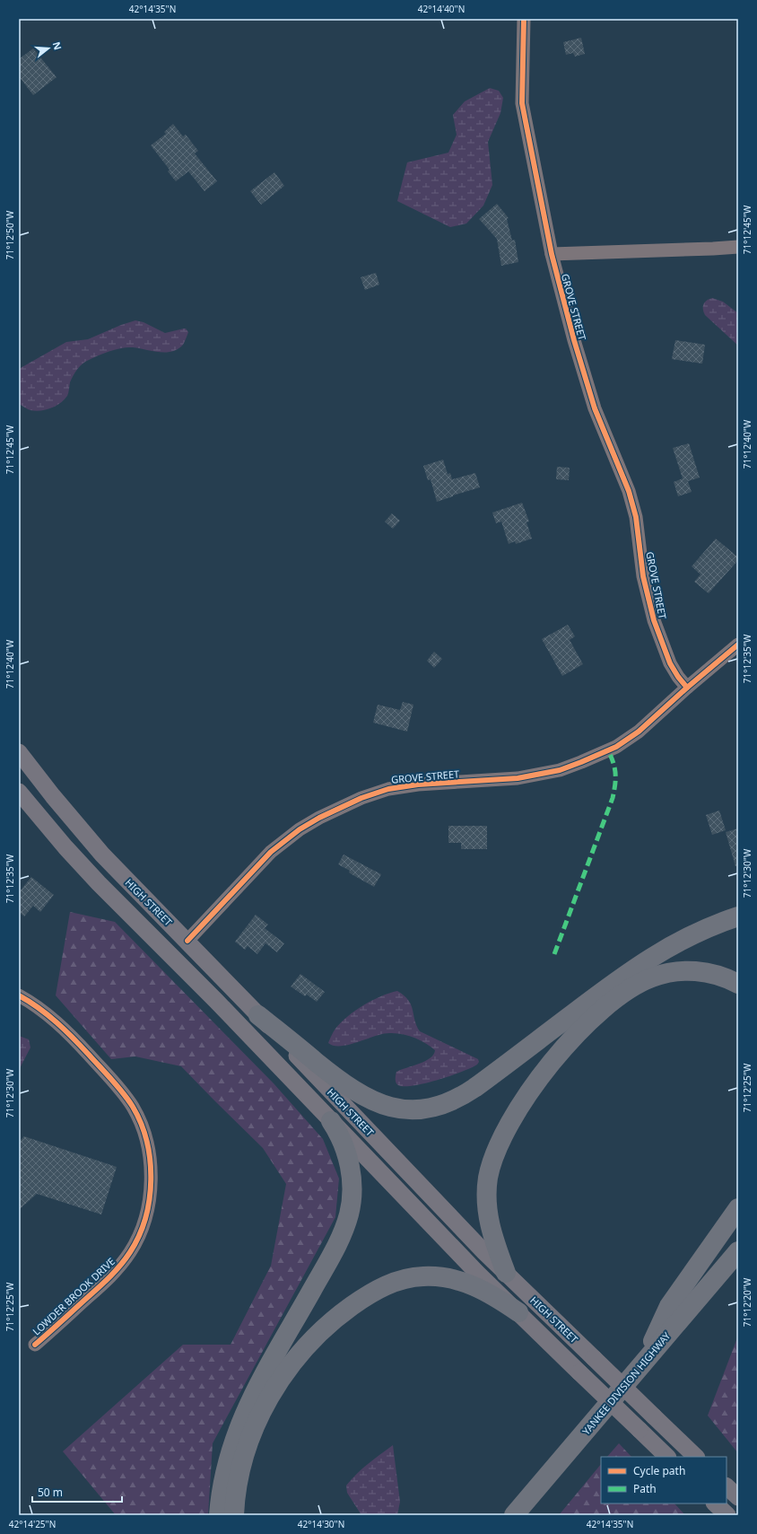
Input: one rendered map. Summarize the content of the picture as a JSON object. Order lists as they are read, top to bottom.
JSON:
{
  "streets": {
    "highway": ["YANKEE DIVISION HIGHWAY"],
    "main road": ["HIGH STREET"],
    "street": ["GROVE STREET", "LOWDER BROOK DRIVE"]
  },
  "crossings": [
    ["GROVE STREET", "HIGH STREET"]
  ],
  "legend": ["Cycle path", "Path"],
  "scale_bar": "50 m",
  "north": "right",
  "coordinates": [
    "42°14'35\"N",
    "42°14'40\"N",
    "71°12'45\"W",
    "71°12'50\"W",
    "71°12'40\"W",
    "71°12'35\"W",
    "71°12'30\"W",
    "71°12'25\"W",
    "71°12'20\"W",
    "42°14'25\"N",
    "42°14'30\"N"
  ]
}
